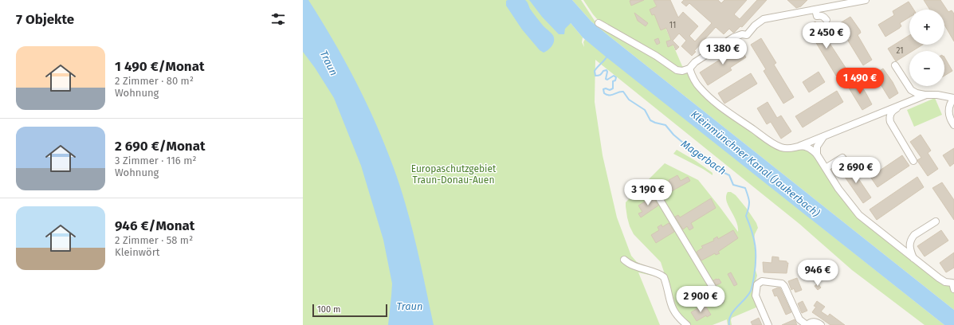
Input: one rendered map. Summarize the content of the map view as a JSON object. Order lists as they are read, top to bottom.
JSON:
{
  "water": ["Traun", "Magerbach", "Kleinmünchner Kanal (Jaukerbach)"],
  "parks": ["Europaschutzgebiet Traun-Donau-Auen"],
  "house_numbers": ["11", "21"],
  "scale_bar": "100 m",
  "page": {
    "heading": "7 Objekte",
    "map_buttons": ["+", "−"],
    "price": [
      "2 450 €",
      "1 380 €",
      "1 490 €",
      "2 690 €",
      "3 190 €",
      "946 €",
      "2 900 €"
    ],
    "list": [
      {
        "name": "1 490 €/Monat",
        "note": "2 Zimmer · 80 m² · Wohnung"
      },
      {
        "name": "2 690 €/Monat",
        "note": "3 Zimmer · 116 m² · Wohnung"
      },
      {
        "name": "946 €/Monat",
        "note": "2 Zimmer · 58 m² · Kleinwört"
      }
    ],
    "scale": "100 m"
  }
}
